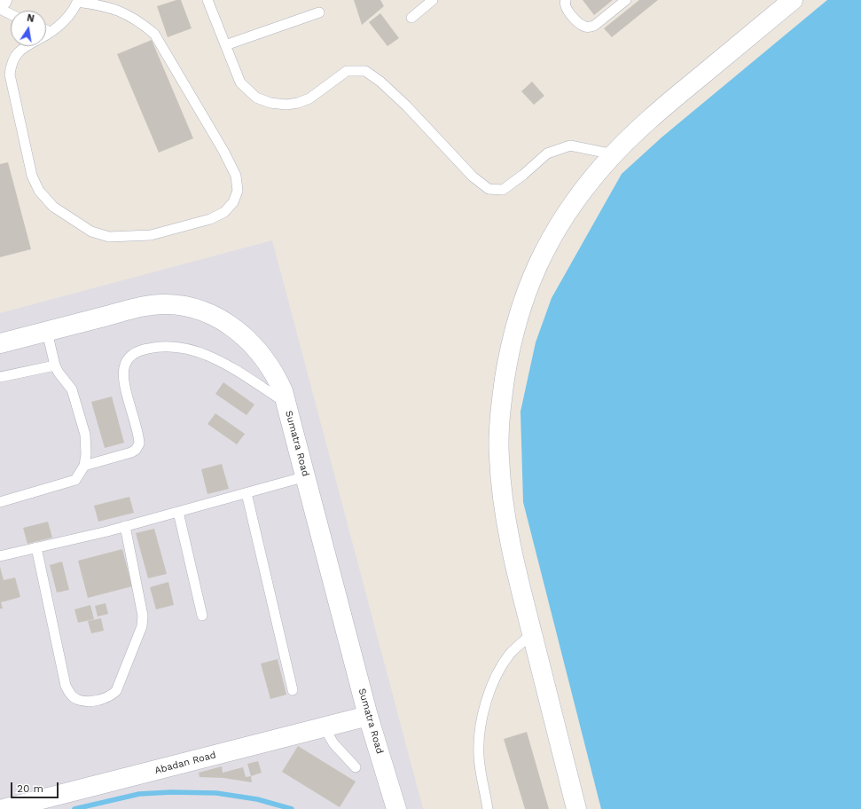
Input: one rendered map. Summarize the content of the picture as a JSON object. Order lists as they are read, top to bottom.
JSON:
{
  "streets": {
    "street": ["Sumatra Road", "Abadan Road"]
  },
  "crossings": [
    ["Sumatra Road", "Abadan Road"]
  ],
  "scale_bar": "20 m",
  "north": "top"
}
